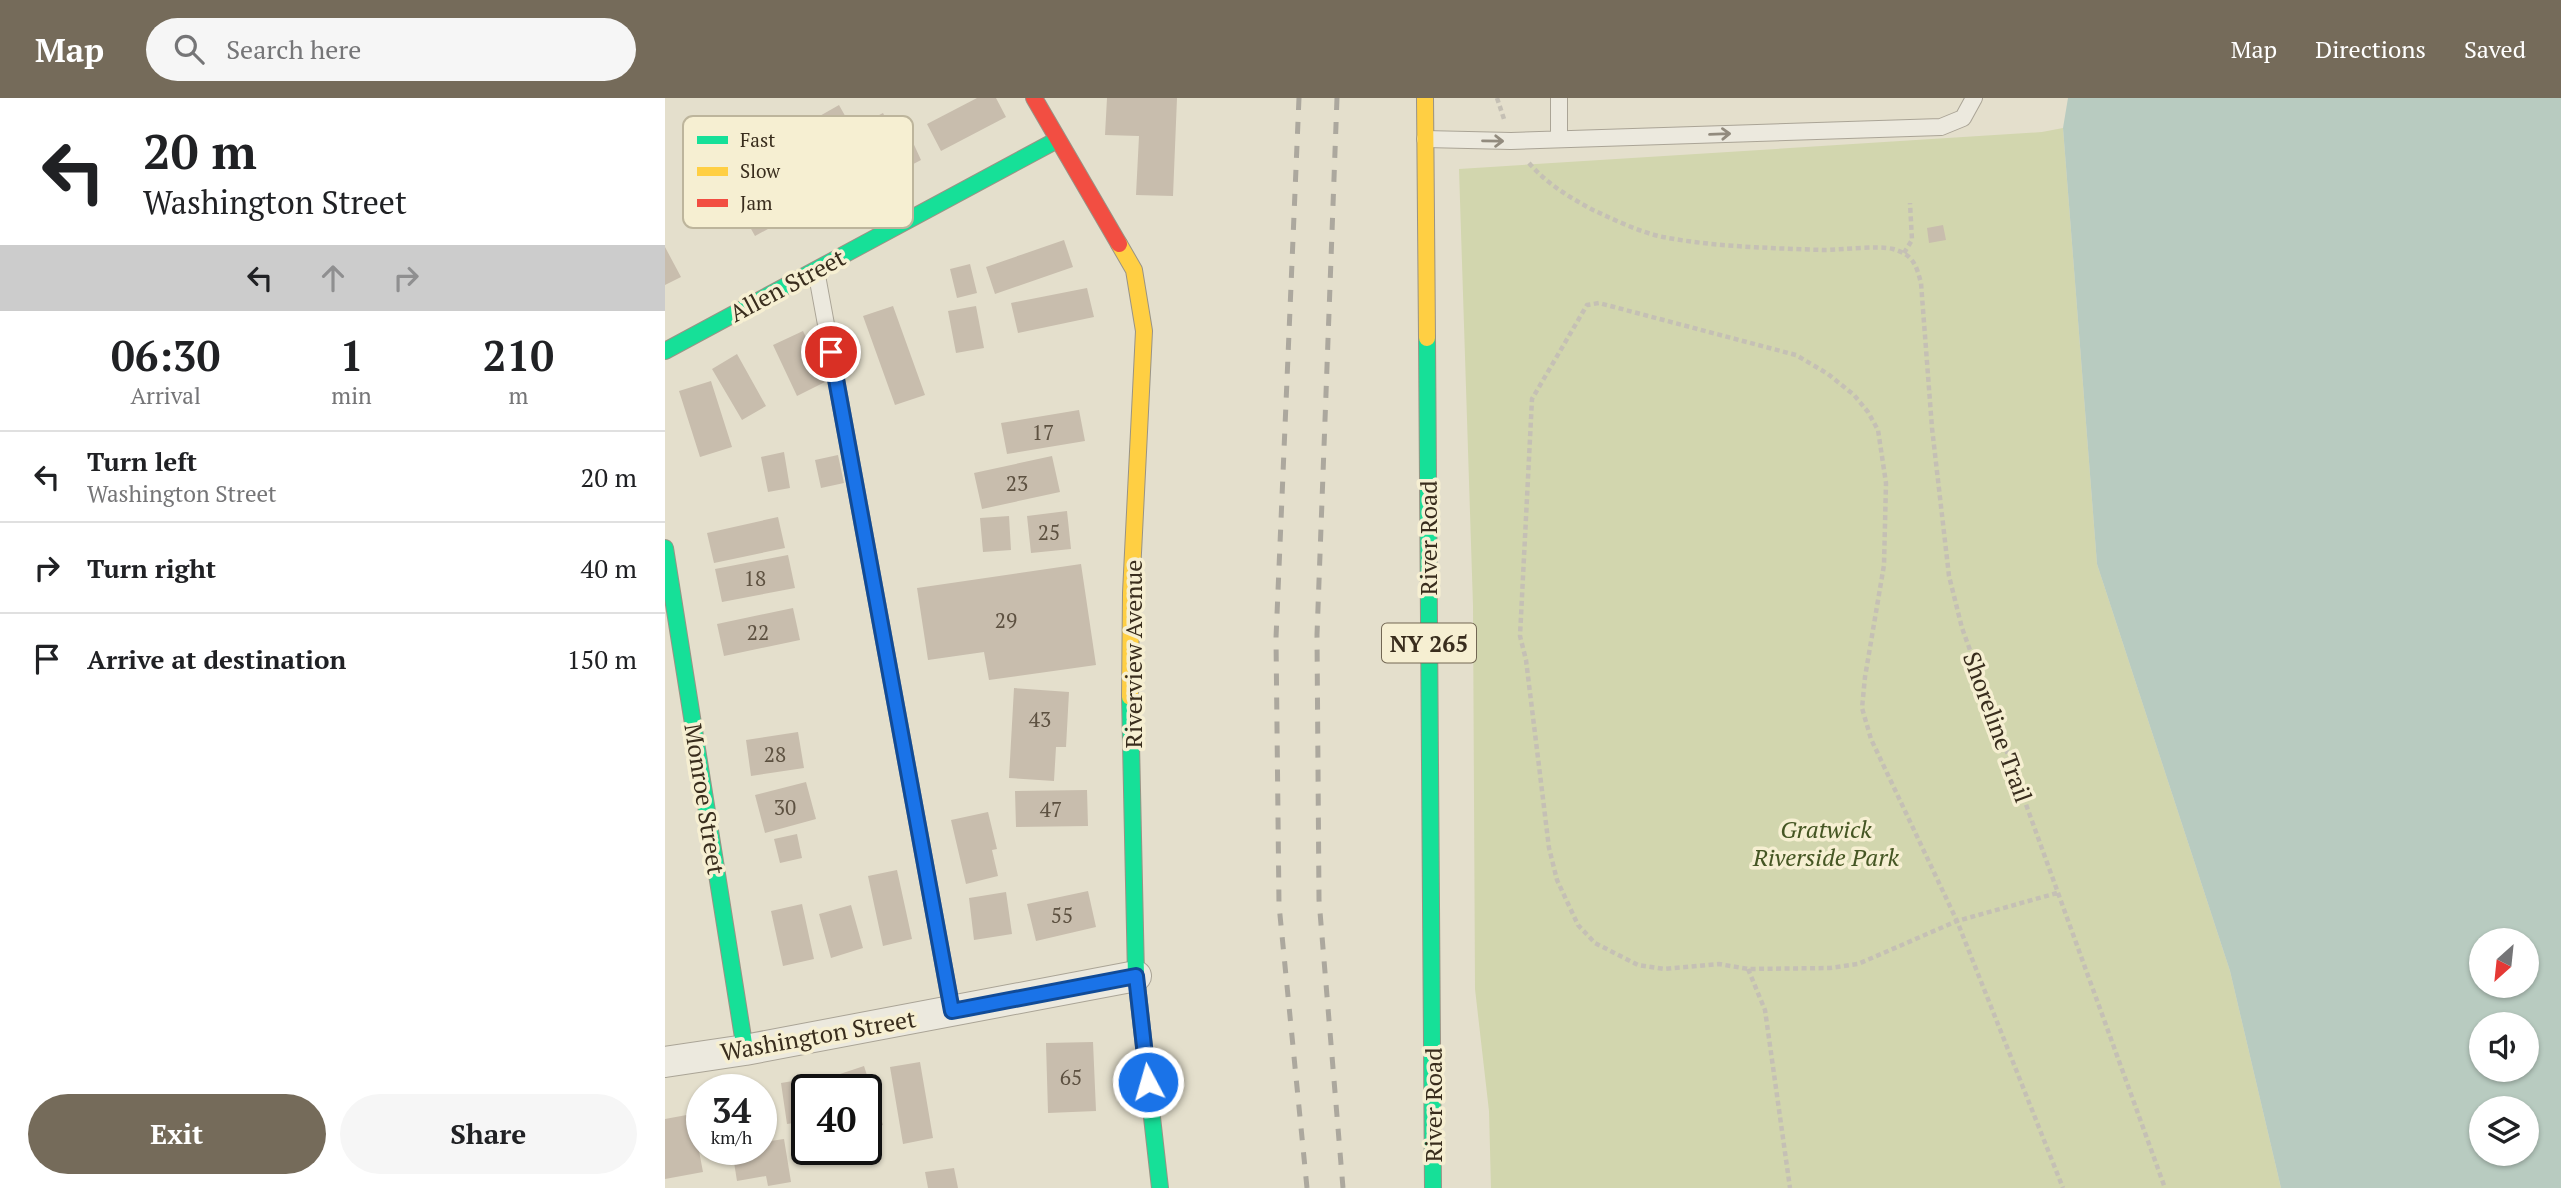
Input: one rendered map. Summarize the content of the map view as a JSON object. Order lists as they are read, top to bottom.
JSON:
{
  "streets": {
    "street": [
      "Allen Street",
      "River Road",
      "NY 265",
      "Riverview Avenue",
      "Monroe Street",
      "Washington Street"
    ],
    "path": ["Shoreline Trail"]
  },
  "crossings": [
    ["Allen Street", "Riverview Avenue"],
    ["Riverview Avenue", "Washington Street"],
    ["Monroe Street", "Washington Street"]
  ],
  "parks": ["Gratwick Riverside Park"],
  "house_numbers": [
    "17",
    "23",
    "25",
    "18",
    "29",
    "22",
    "43",
    "28",
    "30",
    "47",
    "55",
    "65"
  ],
  "legend": ["Fast", "Slow", "Jam"],
  "north": "bottom left",
  "page": {
    "header": "Map",
    "search": "Search here",
    "nav": ["Map", "Directions", "Saved"],
    "turn": ["20 m", "Washington Street"],
    "eta": [
      "06:30",
      "Arrival",
      "1",
      "min",
      "210",
      "m"
    ],
    "list": [
      {
        "name": "Turn left",
        "note": "Washington Street",
        "value": "20 m"
      },
      {
        "name": "Turn right",
        "value": "40 m"
      },
      {
        "name": "Arrive at destination",
        "value": "150 m"
      }
    ],
    "speed": "34 km/h",
    "limit": "40",
    "buttons": ["Exit", "Share"]
  }
}
